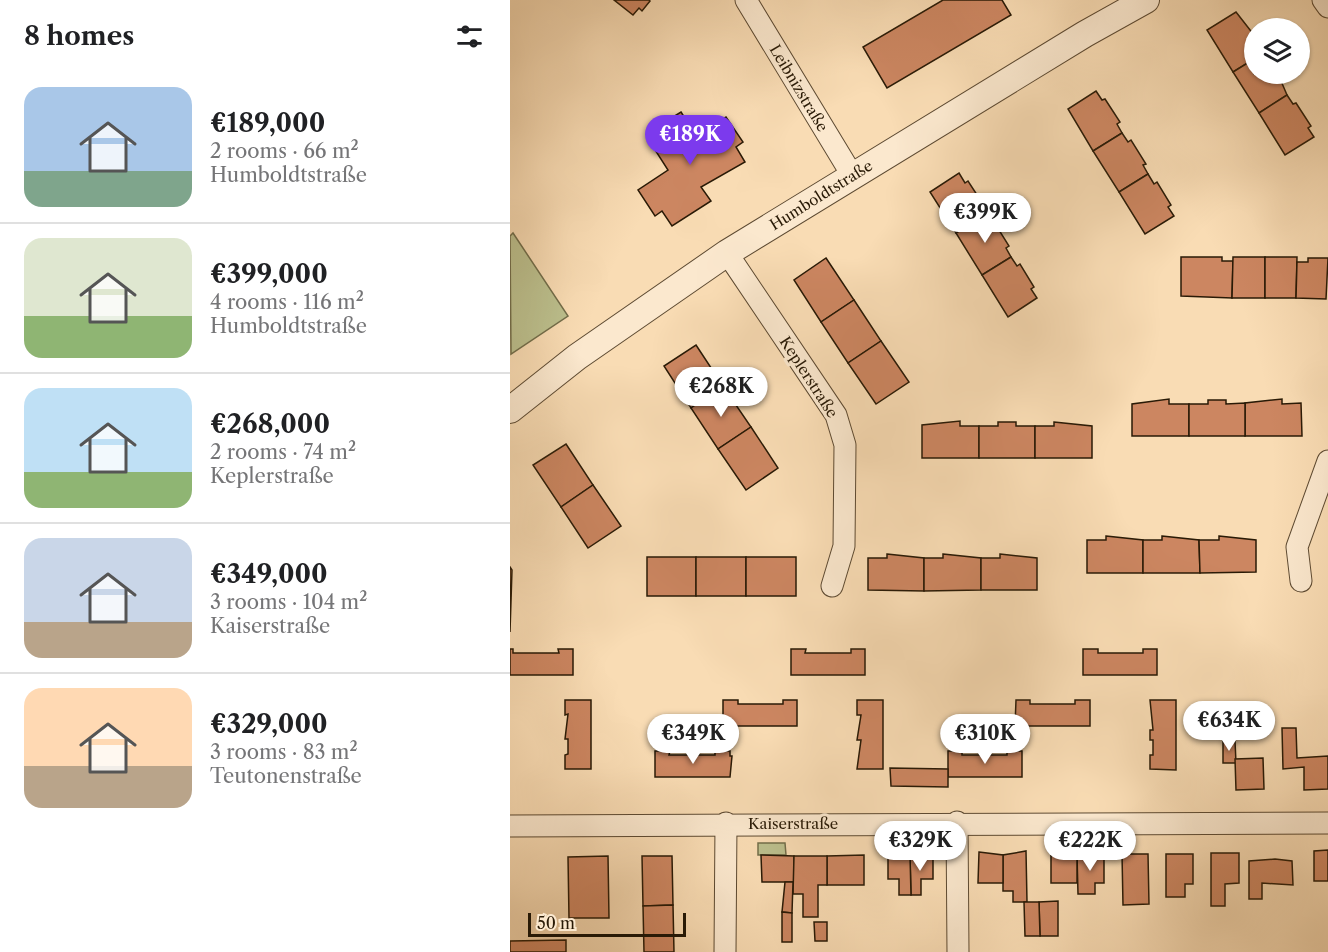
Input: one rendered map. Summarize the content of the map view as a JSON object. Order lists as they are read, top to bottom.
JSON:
{
  "streets": {
    "street": [
      "Leibnizstraße",
      "Humboldtstraße",
      "Keplerstraße",
      "Kaiserstraße"
    ]
  },
  "crossings": [
    ["Leibnizstraße", "Humboldtstraße"],
    ["Humboldtstraße", "Keplerstraße"]
  ],
  "scale_bar": "50 m",
  "page": {
    "heading": "8 homes",
    "list": [
      {
        "name": "€189,000",
        "note": "2 rooms · 66 m² · Humboldtstraße"
      },
      {
        "name": "€399,000",
        "note": "4 rooms · 116 m² · Humboldtstraße"
      },
      {
        "name": "€268,000",
        "note": "2 rooms · 74 m² · Keplerstraße"
      },
      {
        "name": "€349,000",
        "note": "3 rooms · 104 m² · Kaiserstraße"
      },
      {
        "name": "€329,000",
        "note": "3 rooms · 83 m² · Teutonenstraße"
      }
    ],
    "price": [
      "€189K",
      "€399K",
      "€268K",
      "€634K",
      "€349K",
      "€310K",
      "€329K",
      "€222K"
    ],
    "scale": "50 m"
  }
}
